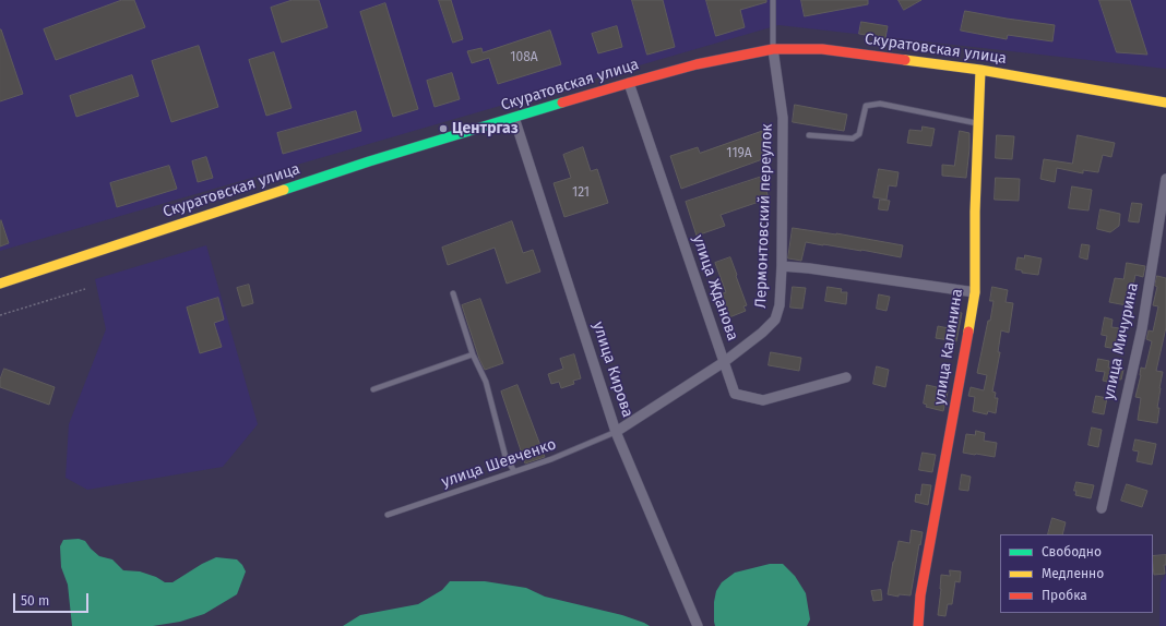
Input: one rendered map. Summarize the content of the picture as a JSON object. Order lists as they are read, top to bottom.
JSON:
{
  "streets": {
    "street": [
      "Скуратовская улица",
      "Лермонтовский переулок",
      "улица Жданова",
      "улица Мичурина",
      "улица Калинина",
      "улица Кирова"
    ],
    "lane": ["улица Шевченко"]
  },
  "crossings": [
    ["Скуратовская улица", "Лермонтовский переулок"],
    ["Скуратовская улица", "улица Жданова"],
    ["Скуратовская улица", "улица Калинина"],
    ["Скуратовская улица", "улица Кирова"],
    ["Лермонтовский переулок", "улица Жданова"],
    ["Лермонтовский переулок", "улица Кирова"],
    ["Лермонтовский переулок", "улица Шевченко"],
    ["улица Кирова", "улица Шевченко"]
  ],
  "places": ["Центргаз"],
  "house_numbers": ["108А", "119А", "121"],
  "legend": ["Свободно", "Медленно", "Пробка"],
  "scale_bar": "50 m"
}
